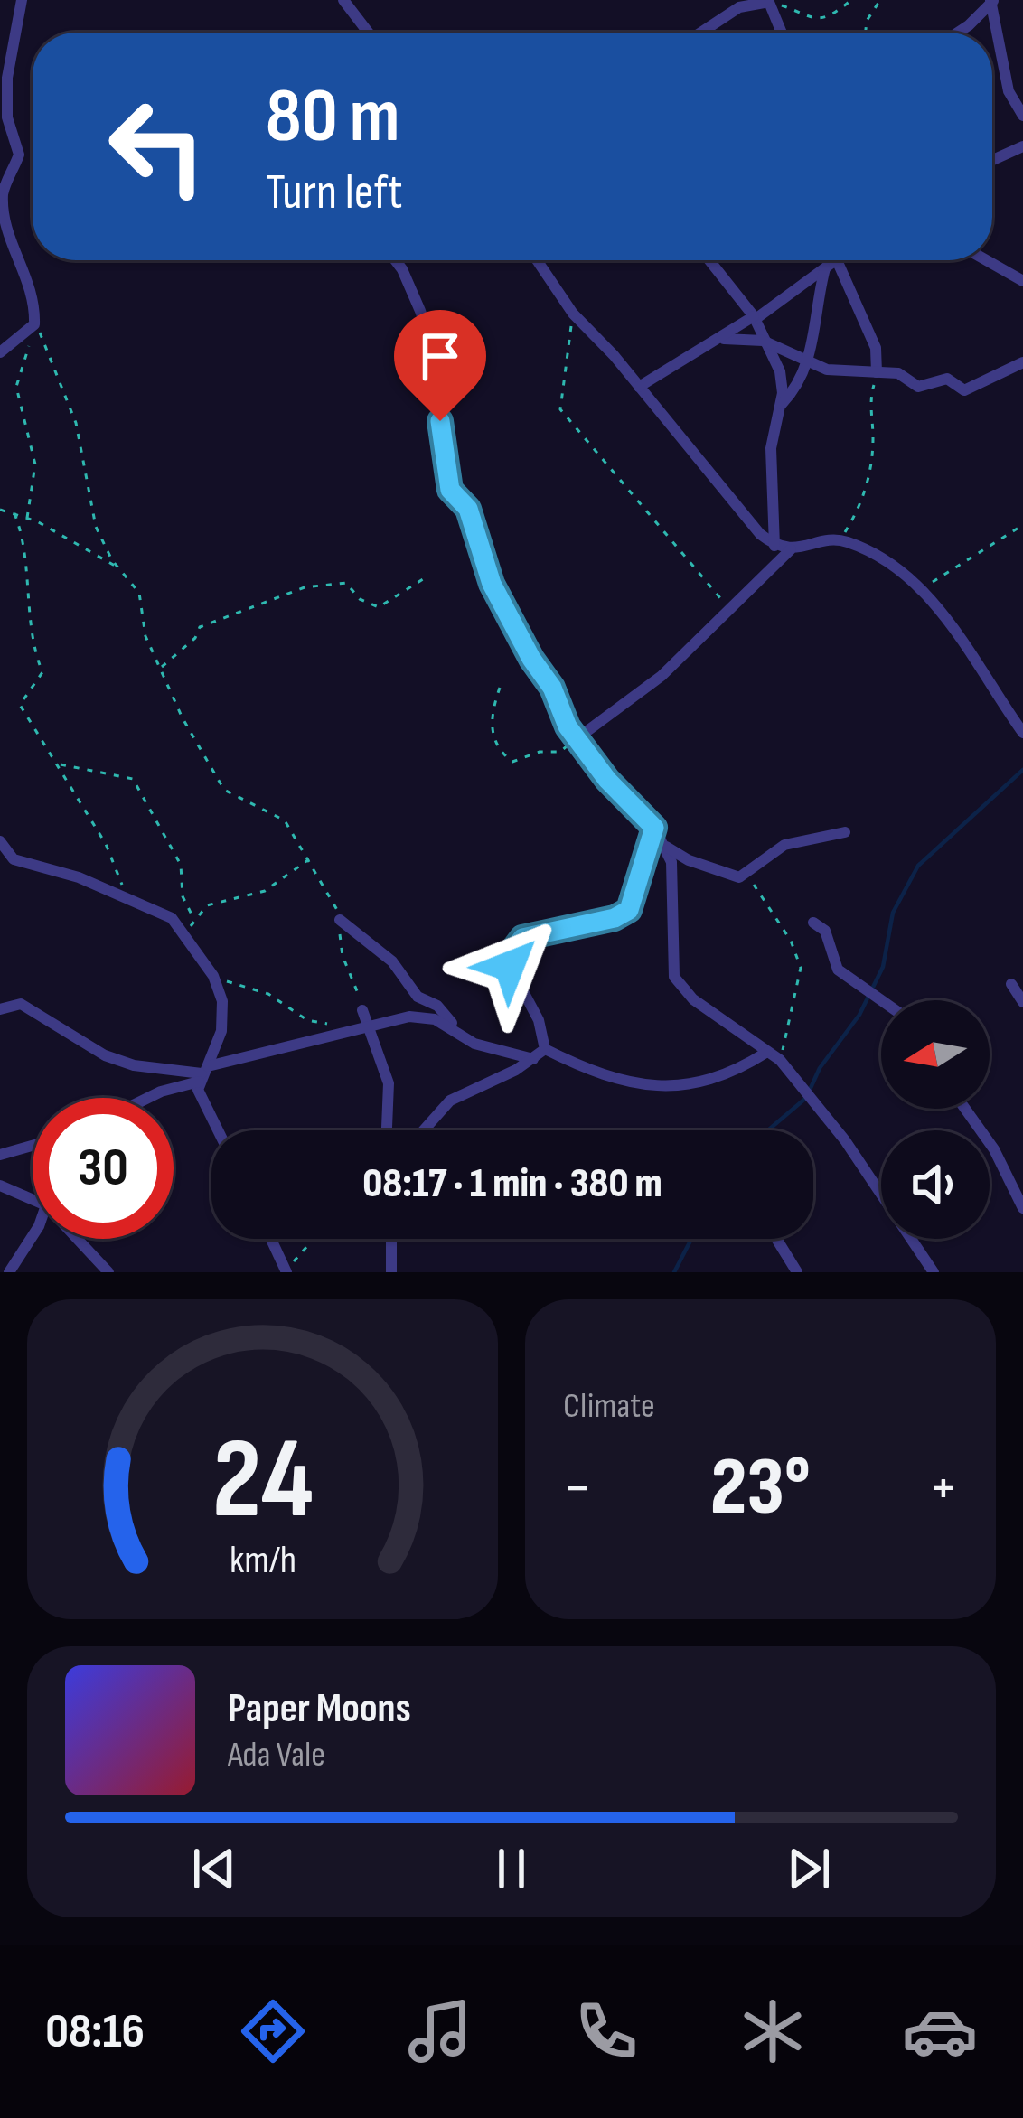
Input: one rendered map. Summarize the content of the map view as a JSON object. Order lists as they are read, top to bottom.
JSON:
{
  "north": "left",
  "page": {
    "turn": ["80 m", "Turn left"],
    "limit": "30",
    "trip": "08:17 · 1 min · 380 m",
    "tile": "Climate",
    "heat": ["−", "23°", "+"],
    "song": ["Paper Moons", "Ada Vale"],
    "tabs": "08:16",
    "gauge": ["24", "km/h"]
  }
}
